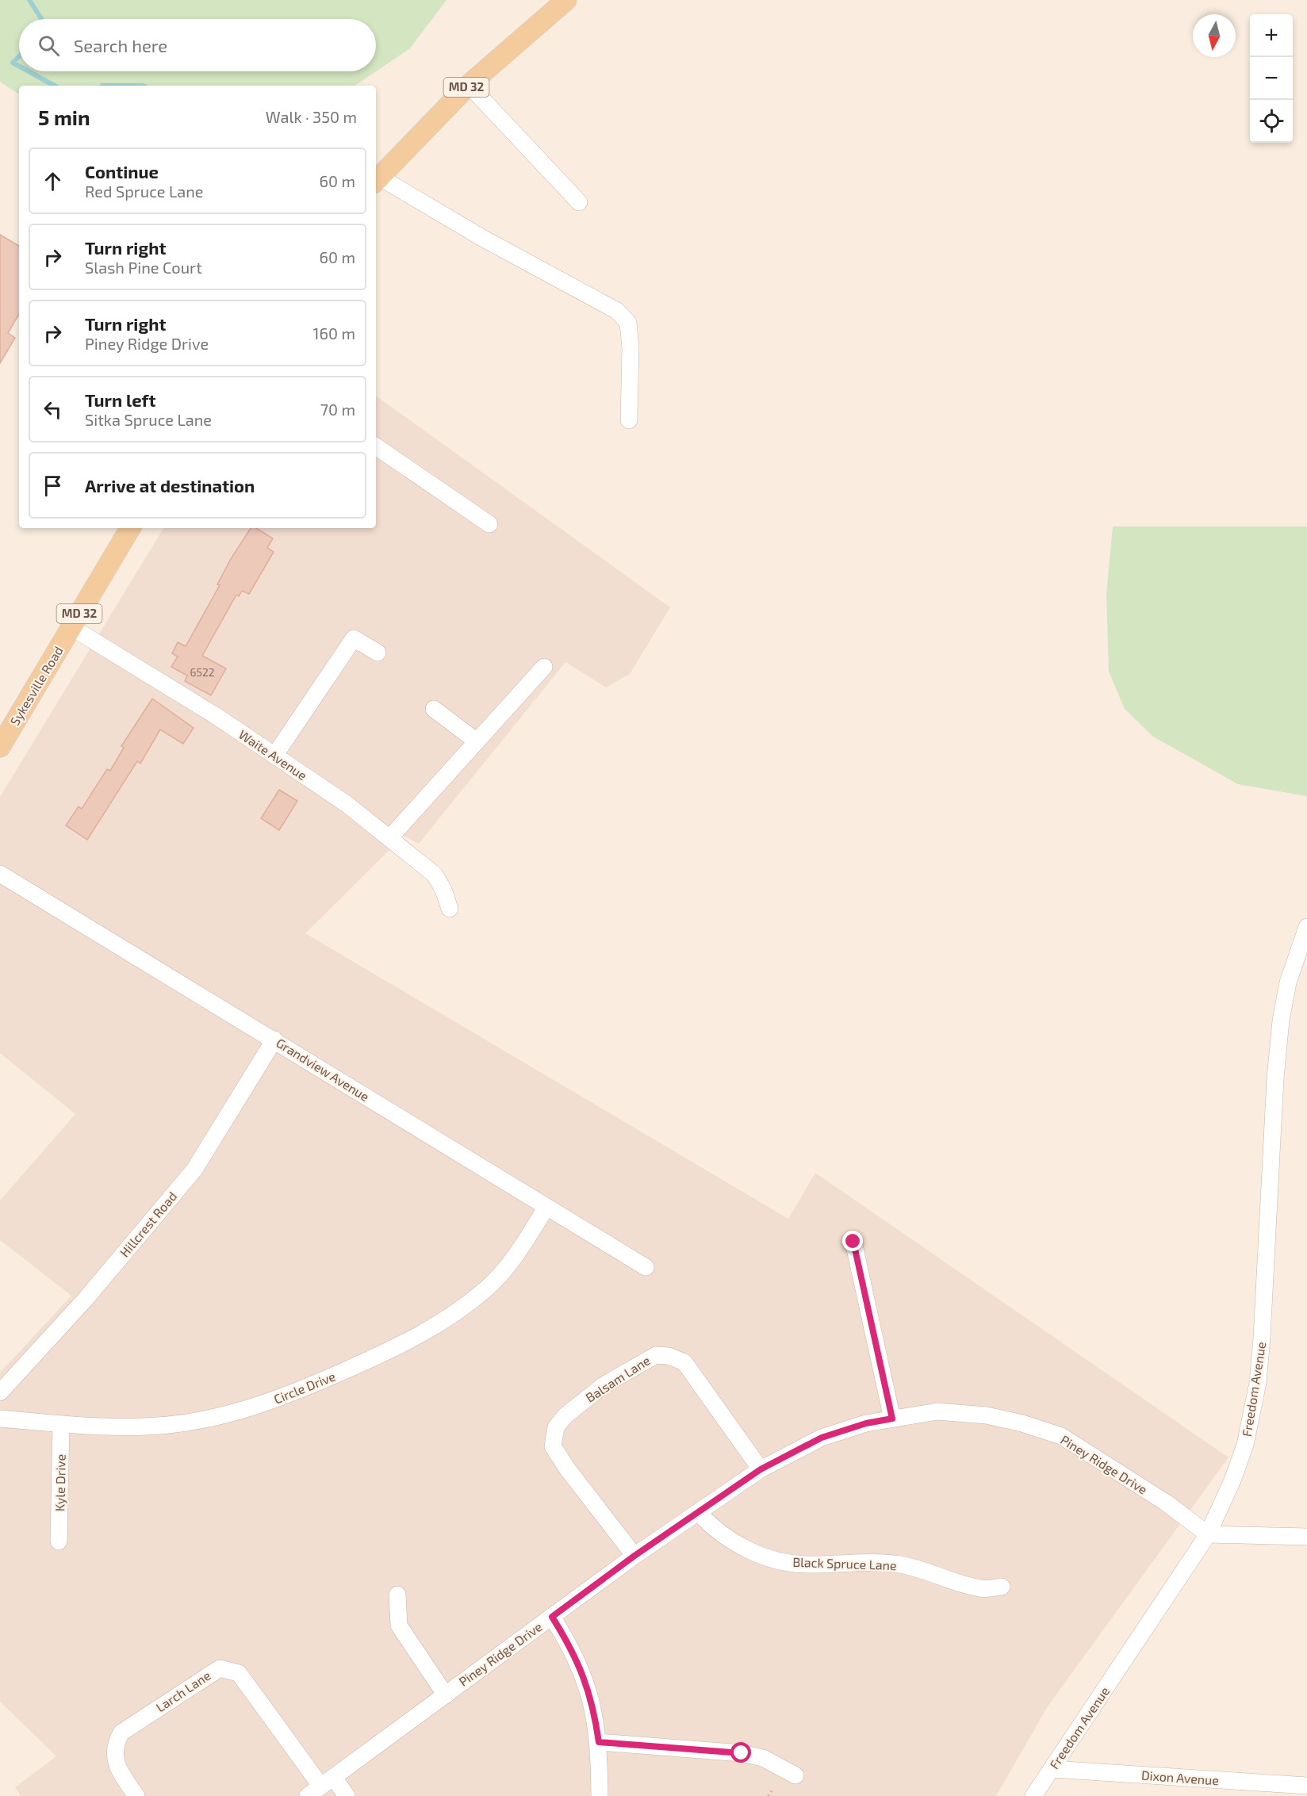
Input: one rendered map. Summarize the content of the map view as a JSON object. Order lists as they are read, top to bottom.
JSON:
{
  "streets": {
    "main road": ["MD 32", "Sykesville Road"],
    "street": [
      "Waite Avenue",
      "Grandview Avenue",
      "Hillcrest Road",
      "Balsam Lane",
      "Circle Drive",
      "Freedom Avenue",
      "Piney Ridge Drive",
      "Kyle Drive",
      "Black Spruce Lane",
      "Larch Lane",
      "Dixon Avenue"
    ]
  },
  "crossings": [
    ["Sykesville Road", "Waite Avenue"],
    ["Grandview Avenue", "Hillcrest Road"],
    ["Grandview Avenue", "Circle Drive"],
    ["Balsam Lane", "Piney Ridge Drive"],
    ["Circle Drive", "Kyle Drive"],
    ["Freedom Avenue", "Piney Ridge Drive"],
    ["Freedom Avenue", "Dixon Avenue"],
    ["Piney Ridge Drive", "Black Spruce Lane"],
    ["Piney Ridge Drive", "Larch Lane"]
  ],
  "house_numbers": ["6522"],
  "north": "bottom",
  "page": {
    "map_buttons": ["+", "−"],
    "search": "Search here",
    "heading": ["5 min", "Walk · 350 m"],
    "list": [
      ["Continue", "Red Spruce Lane", "60 m"],
      ["Turn right", "Slash Pine Court", "60 m"],
      ["Turn right", "Piney Ridge Drive", "160 m"],
      ["Turn left", "Sitka Spruce Lane", "70 m"],
      "Arrive at destination"
    ]
  }
}
